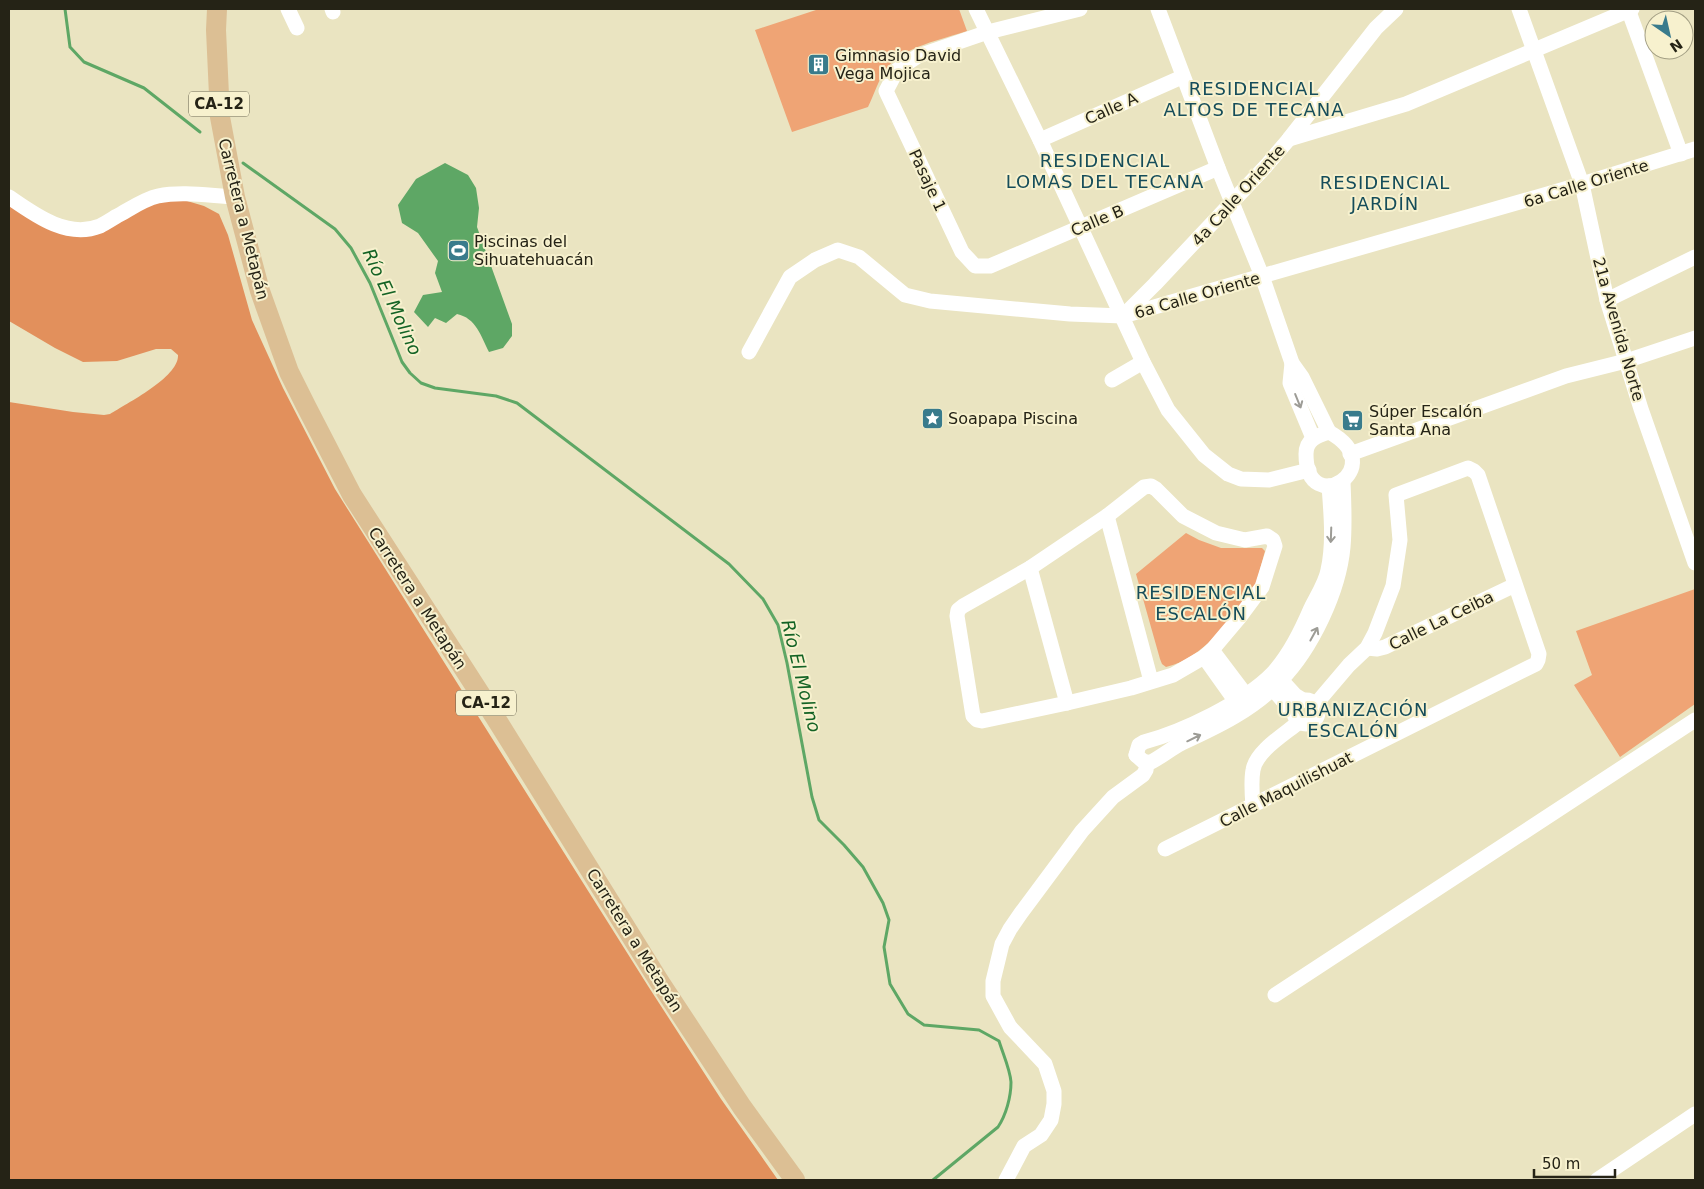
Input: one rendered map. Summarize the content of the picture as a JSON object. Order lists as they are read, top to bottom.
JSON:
{
  "streets": {
    "main road": ["CA-12", "Carretera a Metapán"],
    "street": [
      "Calle A",
      "Pasaje 1",
      "6a Calle Oriente",
      "4a Calle Oriente",
      "Calle B",
      "21a Avenida Norte",
      "Calle La Ceiba",
      "Calle Maquilishuat"
    ]
  },
  "crossings": [
    ["Pasaje 1", "Calle B"],
    ["6a Calle Oriente", "4a Calle Oriente"],
    ["6a Calle Oriente", "21a Avenida Norte"],
    ["4a Calle Oriente", "21a Avenida Norte"],
    ["Calle La Ceiba", "Calle Maquilishuat"]
  ],
  "districts": [
    "RESIDENCIAL ALTOS DE TECANA",
    "RESIDENCIAL LOMAS DEL TECANA",
    "RESIDENCIAL JARDÍN",
    "RESIDENCIAL ESCALÓN",
    "URBANIZACIÓN ESCALÓN"
  ],
  "water": ["Río El Molino"],
  "places": {
    "building": ["Gimnasio David Vega Mojica"],
    "sports": ["Piscinas del Sihuatehuacán"],
    "place": ["Soapapa Piscina"],
    "supermarket": ["Súper Escalón Santa Ana"]
  },
  "scale_bar": "50 m",
  "north": "bottom right"
}
